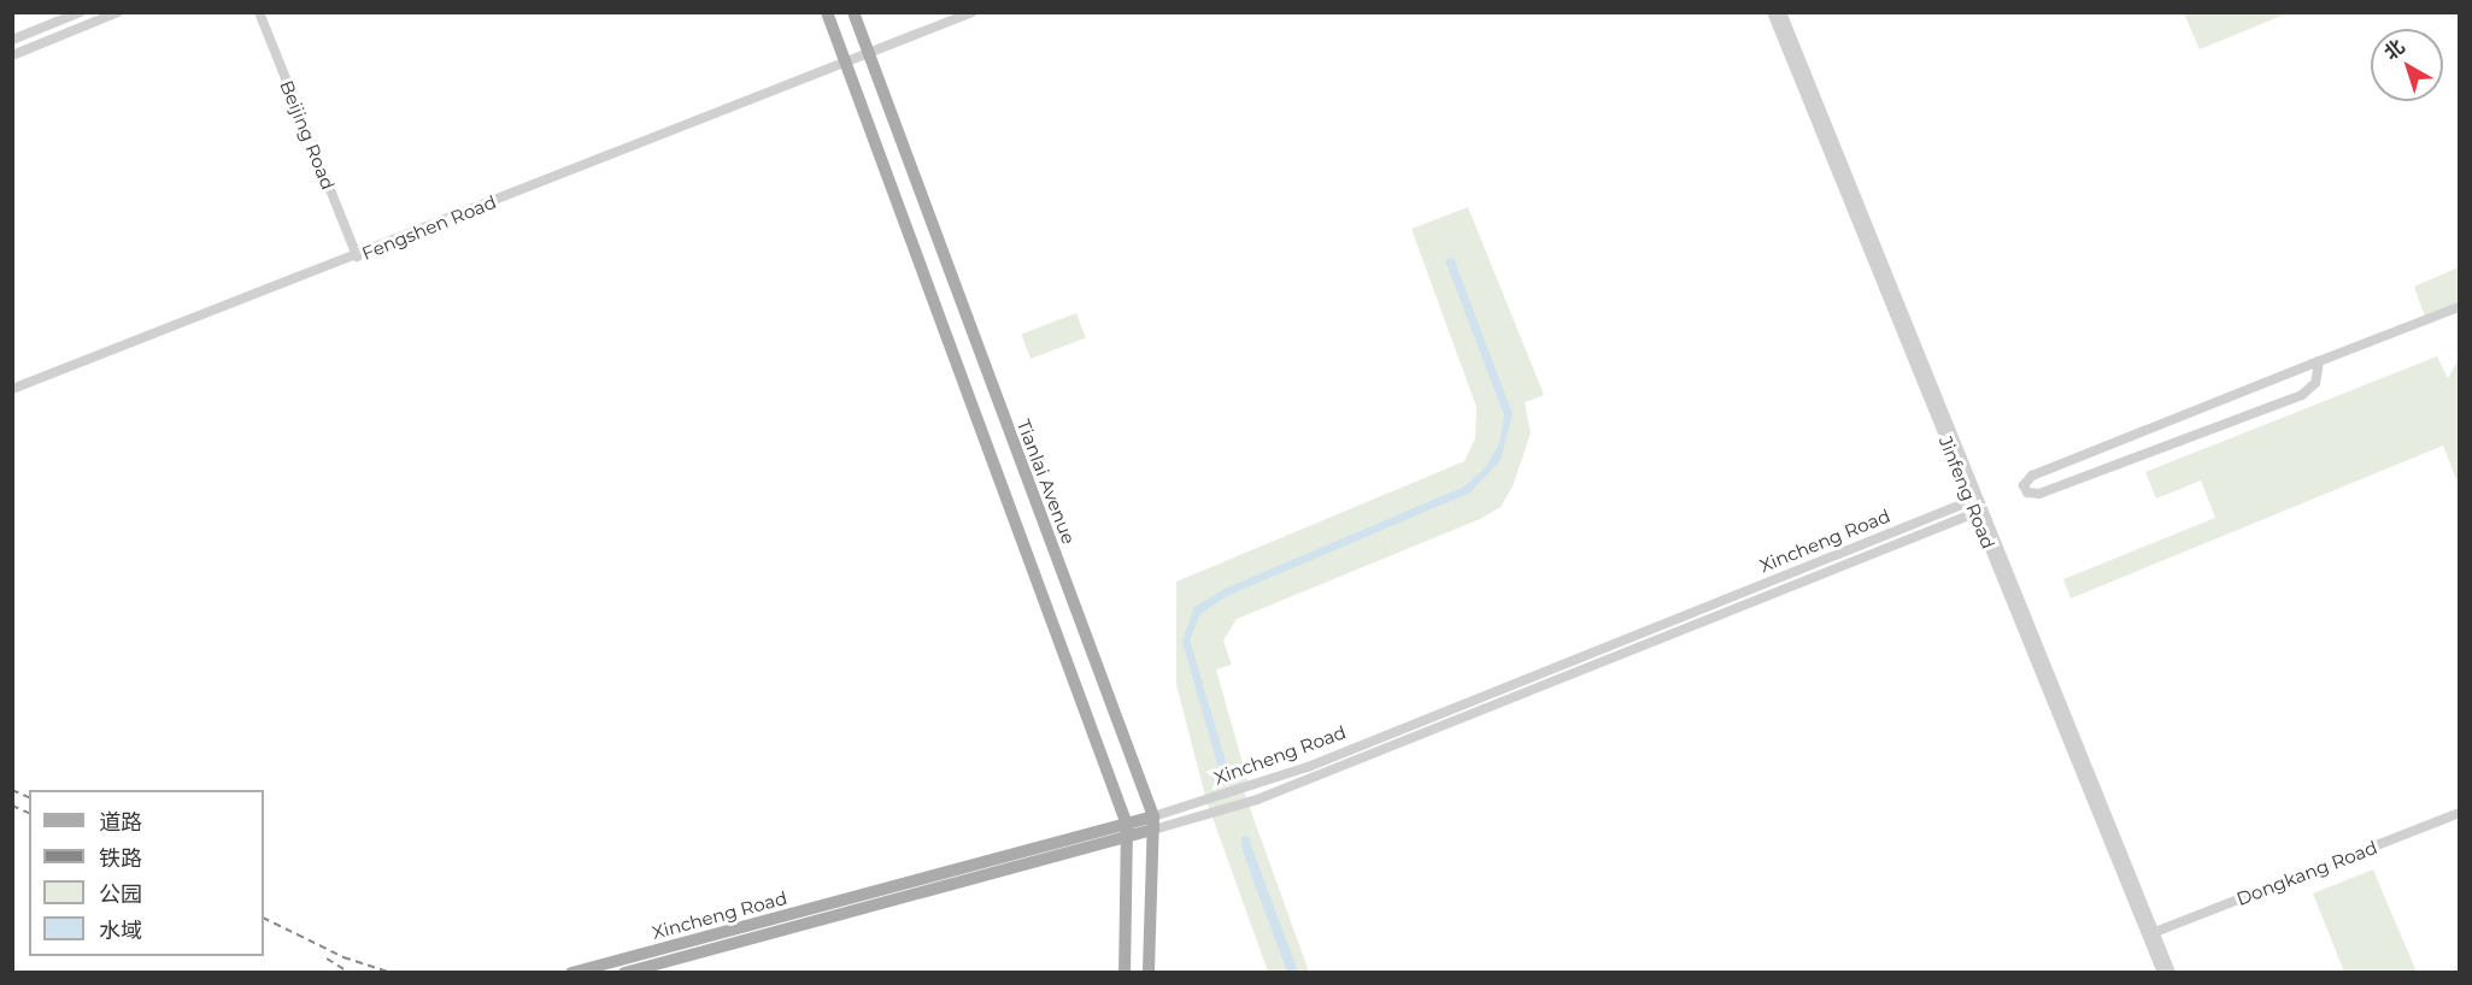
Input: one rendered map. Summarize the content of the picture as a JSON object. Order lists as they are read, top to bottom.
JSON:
{
  "streets": {
    "main road": ["Tianlai Avenue", "Xincheng Road"],
    "street": [
      "Beijing Road",
      "Fengshen Road",
      "Jinfeng Road",
      "Dongkang Road"
    ]
  },
  "crossings": [
    ["Beijing Road", "Fengshen Road"],
    ["Fengshen Road", "Tianlai Avenue"],
    ["Tianlai Avenue", "Xincheng Road"],
    ["Jinfeng Road", "Xincheng Road"],
    ["Jinfeng Road", "Dongkang Road"]
  ],
  "legend": [
    "道路",
    "铁路",
    "公园",
    "水域"
  ],
  "north": "top left"
}
